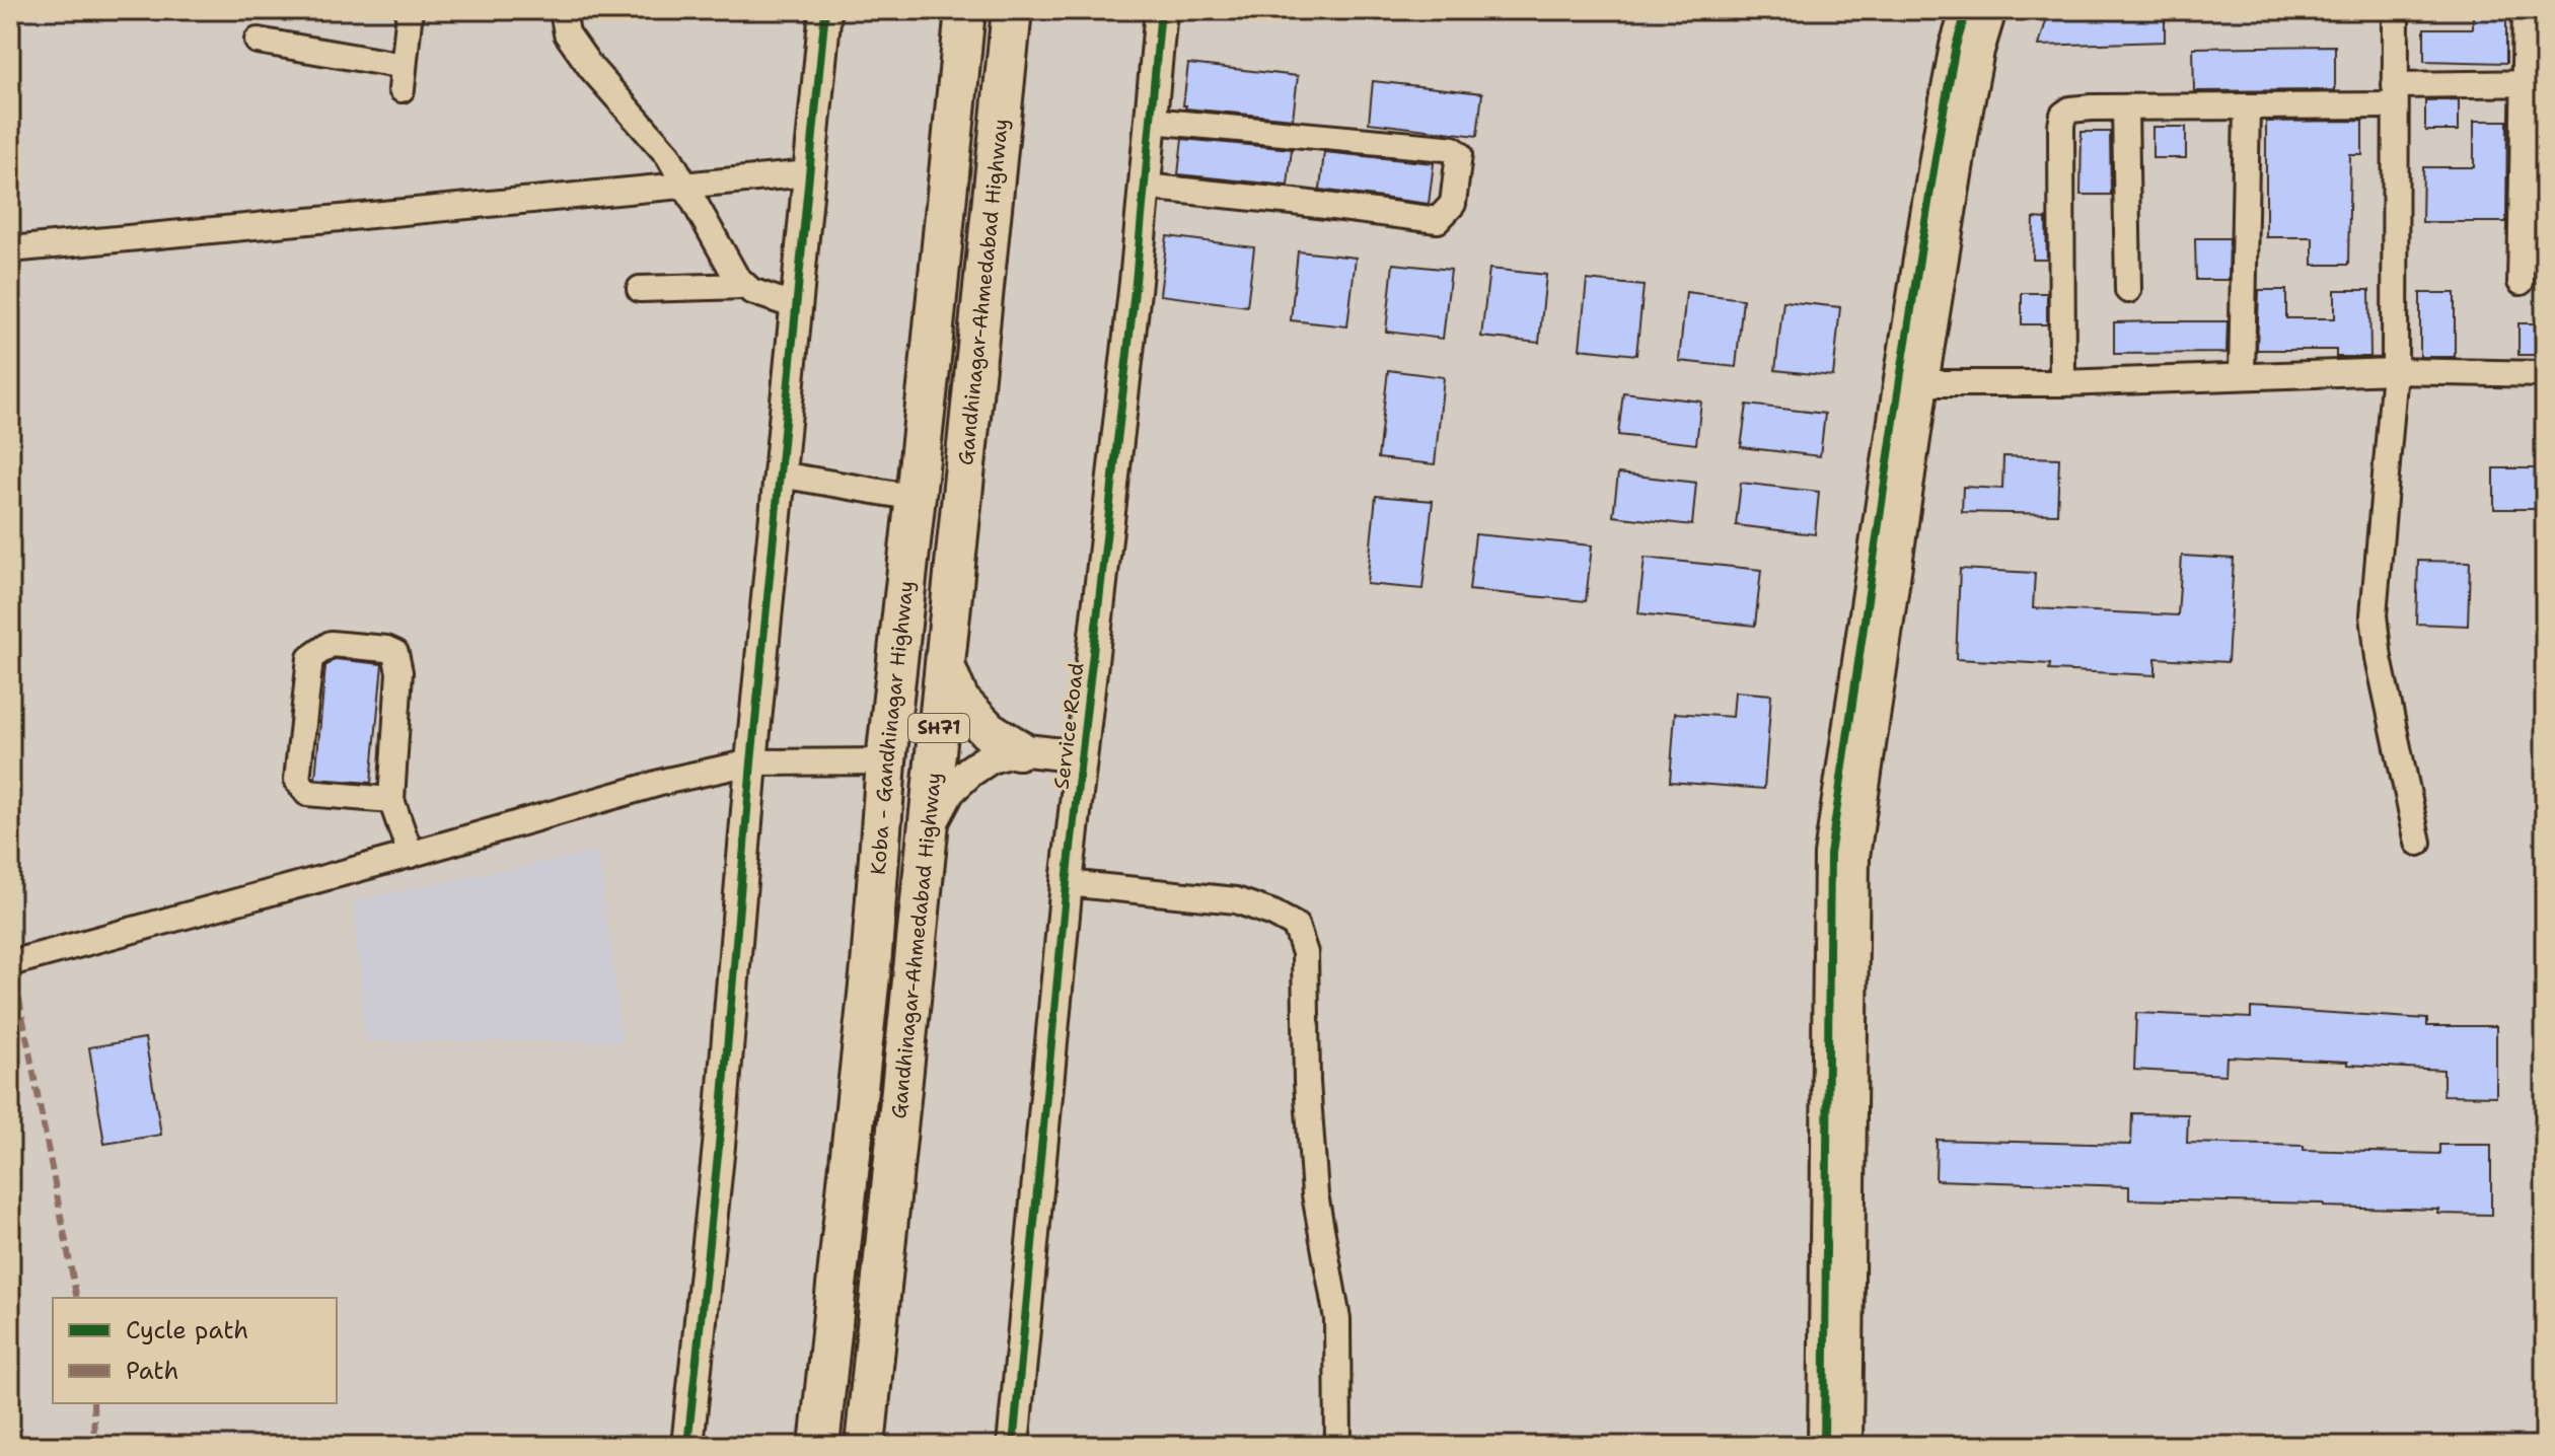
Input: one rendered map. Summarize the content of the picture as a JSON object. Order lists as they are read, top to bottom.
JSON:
{
  "streets": {
    "main road": ["Gandhinagar-Ahmedabad Highway", "Koba - Gandhinagar Highway", "SH71"],
    "street": ["Service Road"]
  },
  "legend": ["Cycle path", "Path"]
}
